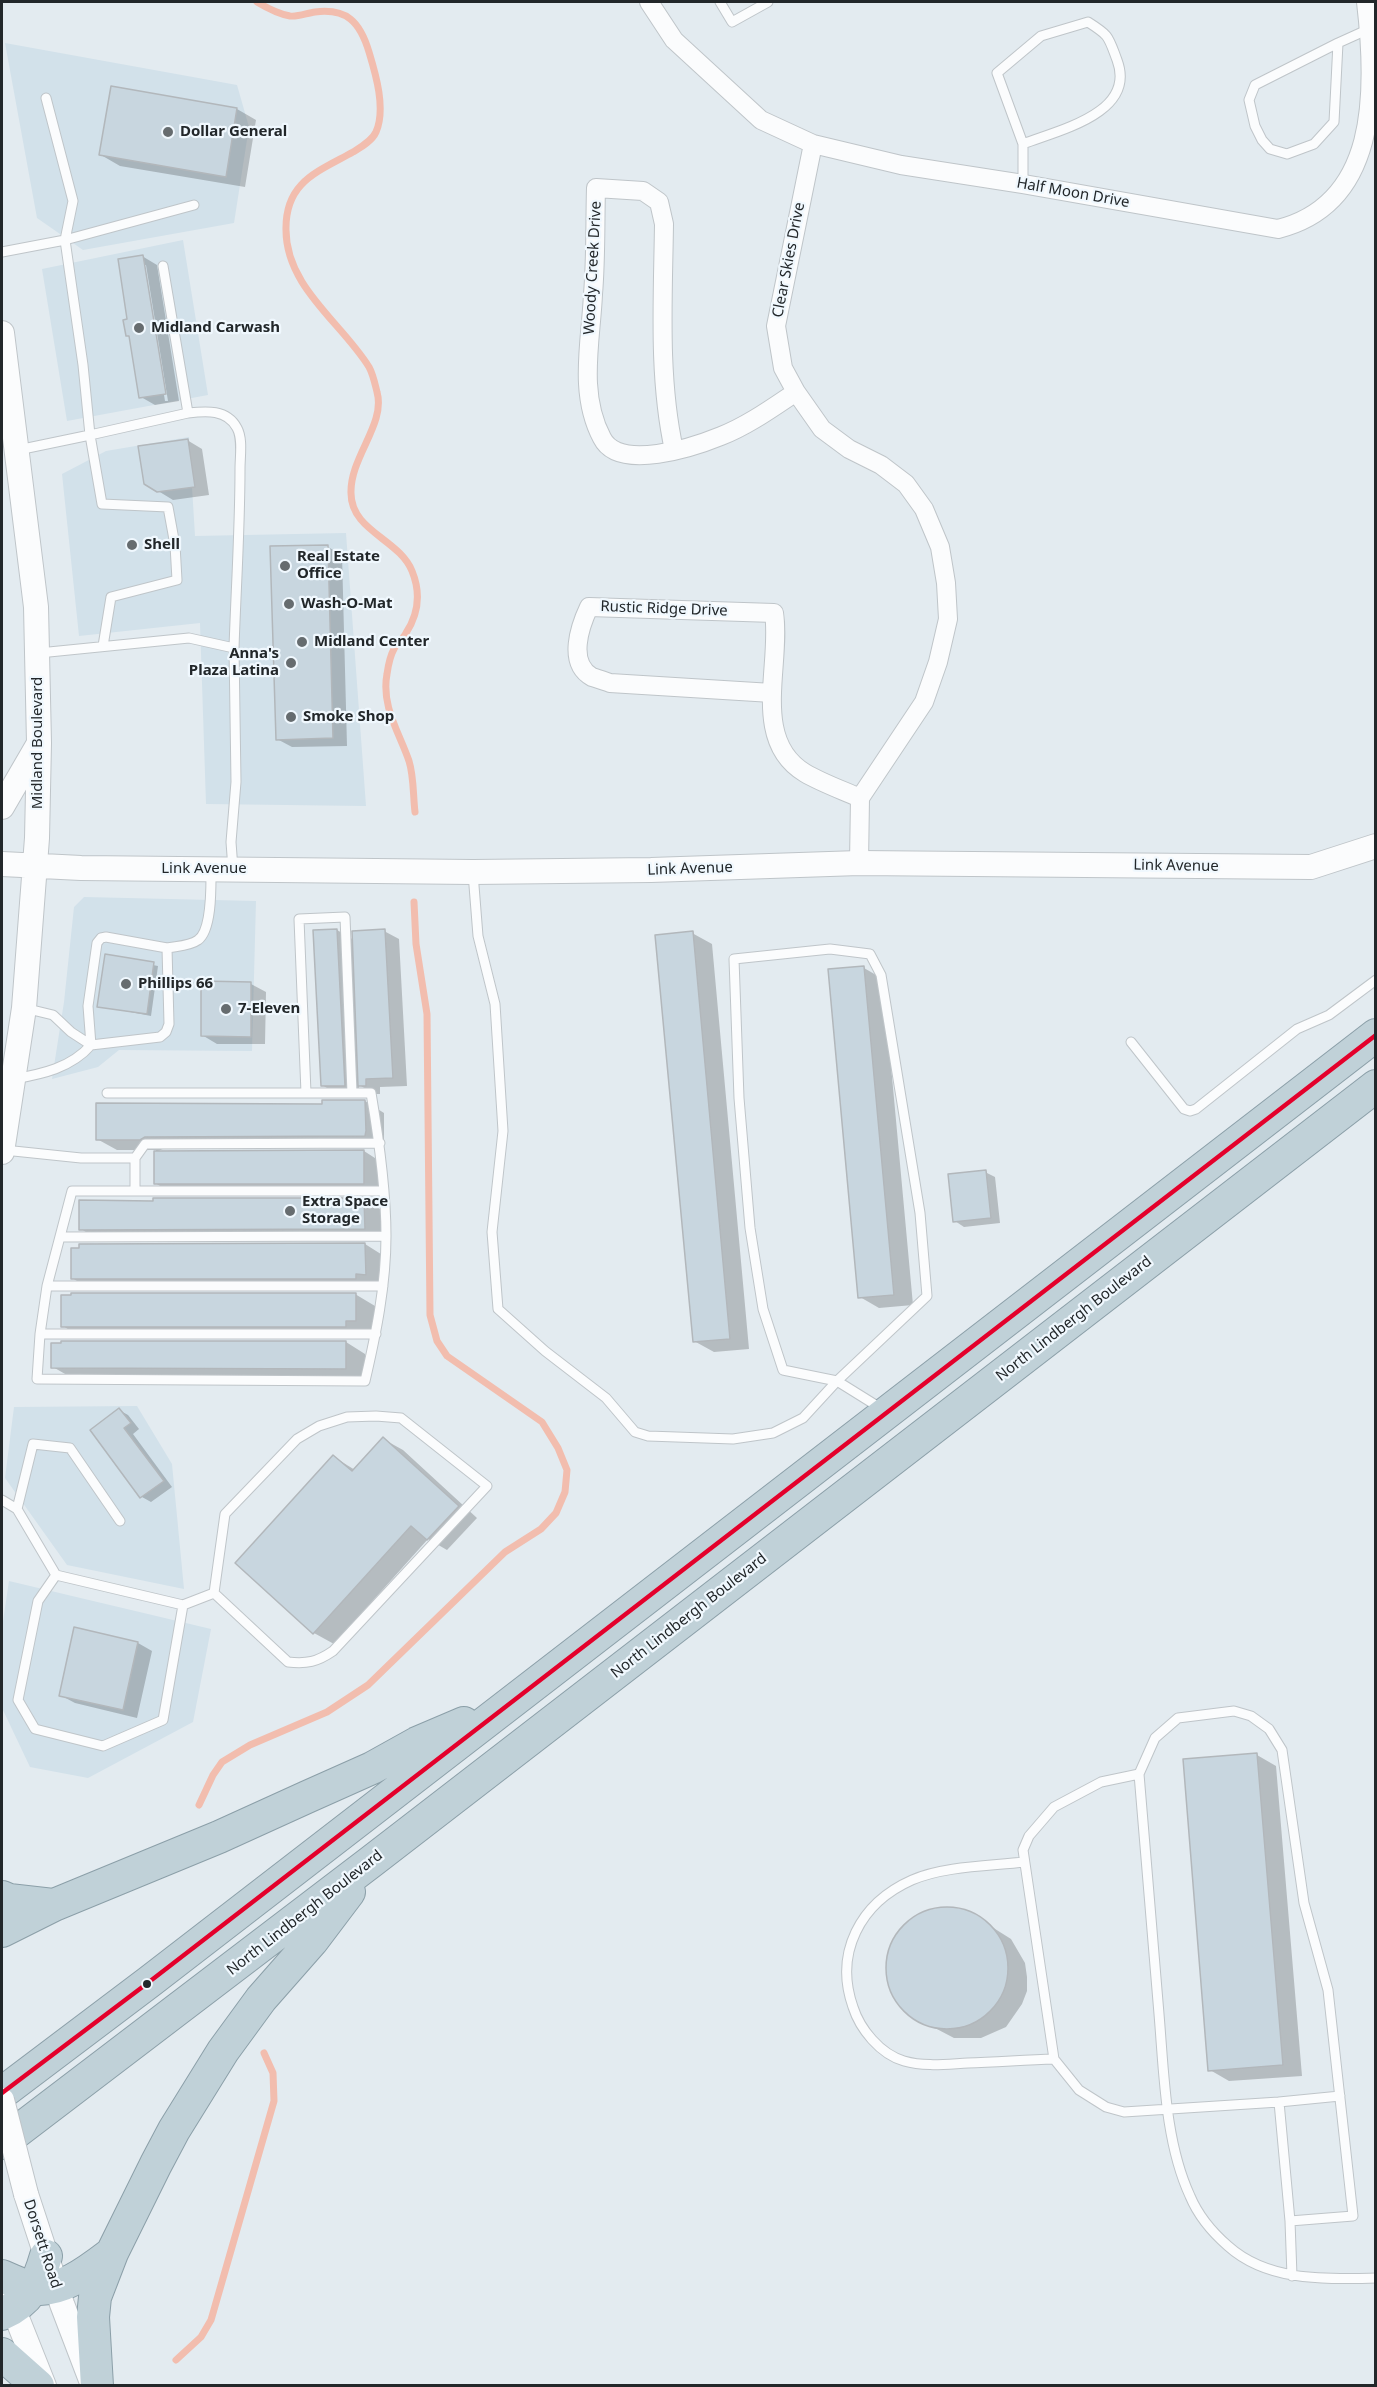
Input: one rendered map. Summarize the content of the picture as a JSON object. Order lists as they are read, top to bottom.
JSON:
{
  "streets": {
    "highway": ["North Lindbergh Boulevard"],
    "street": [
      "Half Moon Drive",
      "Clear Skies Drive",
      "Woody Creek Drive",
      "Rustic Ridge Drive",
      "Midland Boulevard",
      "Link Avenue",
      "Dorsett Road"
    ]
  },
  "crossings": [
    ["Half Moon Drive", "Clear Skies Drive"],
    ["Clear Skies Drive", "Woody Creek Drive"],
    ["Clear Skies Drive", "Rustic Ridge Drive"],
    ["Midland Boulevard", "Link Avenue"]
  ],
  "places": [
    "Dollar General",
    "Midland Carwash",
    "Shell",
    "Real Estate Office",
    "Wash-O-Mat",
    "Midland Center",
    "Anna's Plaza Latina",
    "Smoke Shop",
    "Phillips 66",
    "7-Eleven",
    "Extra Space Storage"
  ]
}
